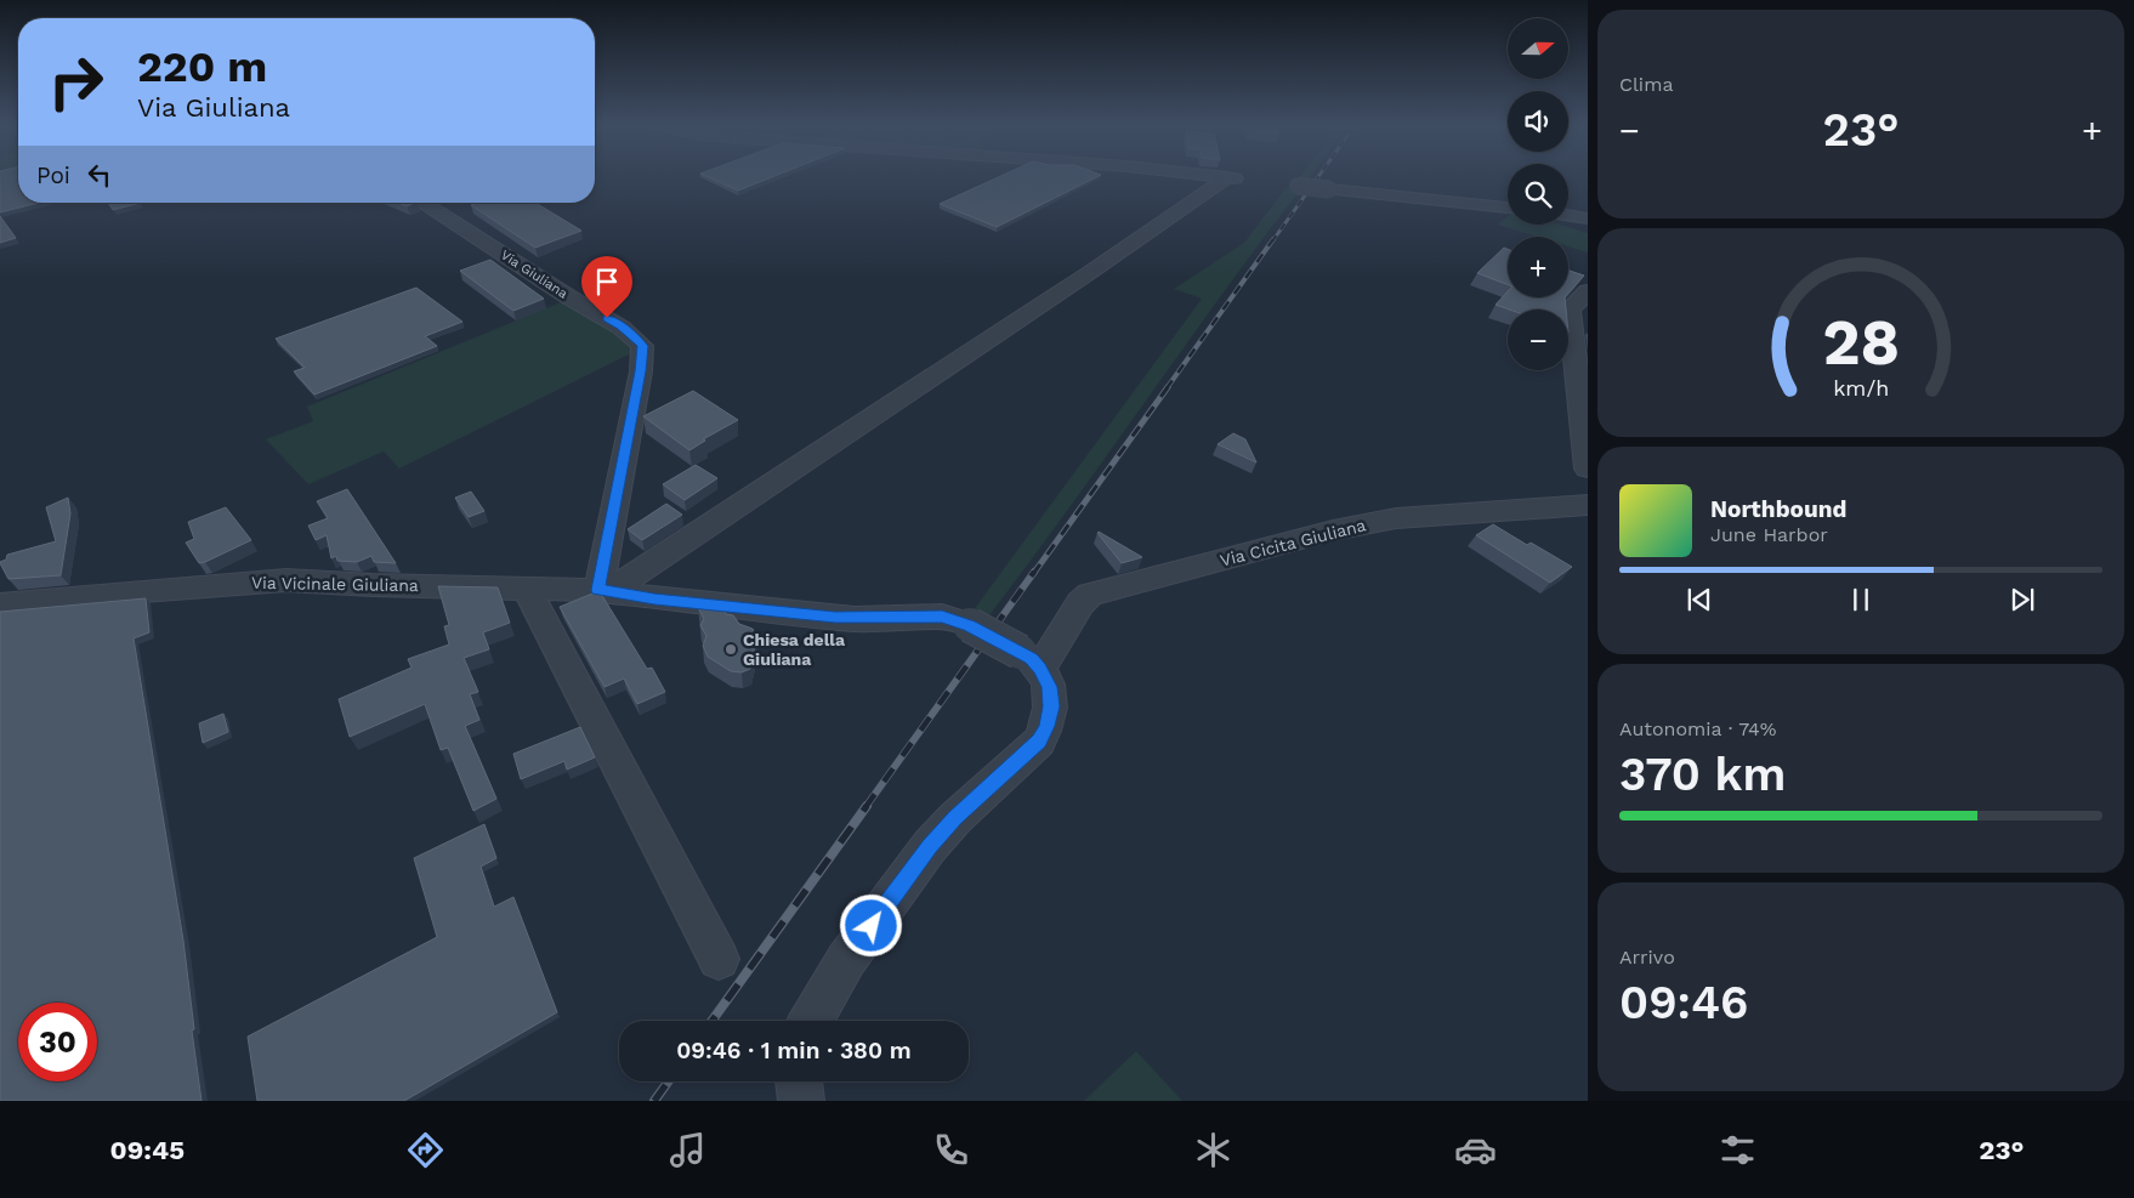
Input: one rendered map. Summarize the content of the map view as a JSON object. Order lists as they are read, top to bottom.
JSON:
{
  "streets": {
    "street": ["Via Giuliana", "Via Cicita Giuliana", "Via Vicinale Giuliana"]
  },
  "crossings": [
    ["Via Giuliana", "Via Vicinale Giuliana"],
    ["Via Cicita Giuliana", "Via Vicinale Giuliana"]
  ],
  "places": ["Chiesa della Giuliana"],
  "north": "right",
  "page": {
    "tile": [
      "Clima",
      ["Autonomia · 74%", "370 km"],
      ["Arrivo", "09:46"]
    ],
    "map_buttons": ["+", "−"],
    "turn": ["220 m", "Via Giuliana"],
    "heat": ["−", "23°", "+"],
    "then": "Poi",
    "song": ["Northbound", "June Harbor"],
    "limit": "30",
    "trip": "09:46 · 1 min · 380 m",
    "tabs": ["09:45", "23°"],
    "gauge": ["28", "km/h"]
  }
}
